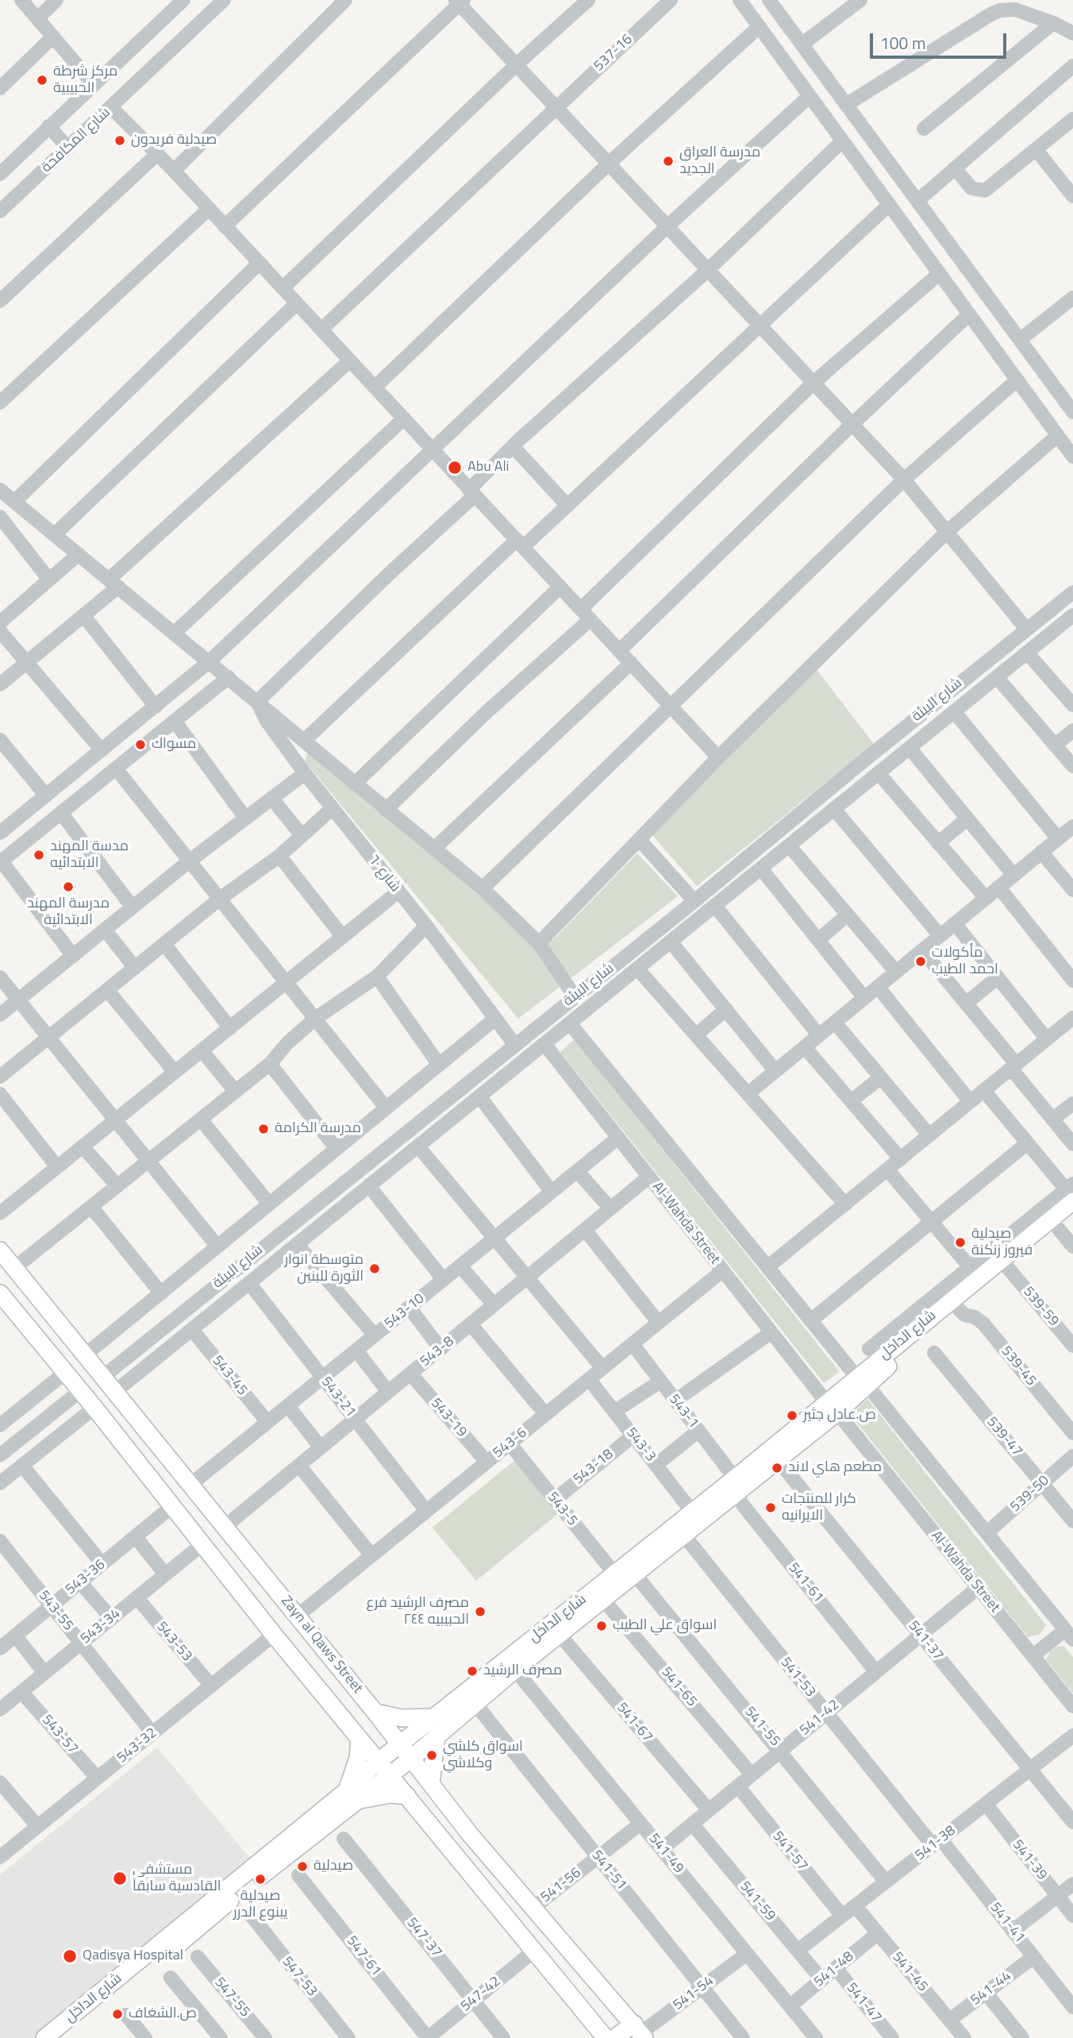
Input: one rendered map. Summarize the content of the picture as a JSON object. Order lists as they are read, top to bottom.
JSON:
{
  "streets": {
    "main road": ["شارع الداخل", "Zayn al Qaws Street"],
    "street": [
      "537-16",
      "شارع المكافحة",
      "شارع البيئة",
      "شارع ٦٠",
      "Al-Wahda Street",
      "539-59",
      "543-10",
      "543-8",
      "539-45",
      "543-45",
      "543-21",
      "543-1",
      "543-19",
      "539-47",
      "543-6",
      "543-3",
      "543-18",
      "539-50",
      "543-5",
      "543-36",
      "541-61",
      "543-55",
      "543-34",
      "541-37",
      "543-53",
      "541-53",
      "541-65",
      "541-42",
      "541-67",
      "541-55",
      "543-57",
      "543-32",
      "541-38",
      "541-57",
      "541-49",
      "541-39",
      "541-51",
      "541-56",
      "541-59",
      "541-41",
      "547-37",
      "547-61",
      "541-48",
      "541-45",
      "547-53",
      "541-44",
      "541-54",
      "547-42",
      "547-55",
      "541-47"
    ]
  },
  "crossings": [
    ["شارع البيئة", "شارع ٦٠"],
    ["شارع البيئة", "Al-Wahda Street"],
    ["شارع البيئة", "543-45"],
    ["شارع البيئة", "543-21"],
    ["شارع البيئة", "Zayn al Qaws Street"],
    ["Al-Wahda Street", "543-10"],
    ["Al-Wahda Street", "شارع الداخل"],
    ["Al-Wahda Street", "543-8"],
    ["Al-Wahda Street", "543-6"],
    ["Al-Wahda Street", "541-42"],
    ["539-59", "شارع الداخل"],
    ["543-10", "543-45"],
    ["543-10", "543-21"],
    ["543-10", "Zayn al Qaws Street"],
    ["شارع الداخل", "539-45"],
    ["شارع الداخل", "543-1"],
    ["شارع الداخل", "543-3"],
    ["شارع الداخل", "543-5"],
    ["شارع الداخل", "541-61"],
    ["شارع الداخل", "541-37"],
    ["شارع الداخل", "Zayn al Qaws Street"],
    ["شارع الداخل", "541-53"],
    ["شارع الداخل", "541-65"],
    ["شارع الداخل", "541-67"],
    ["شارع الداخل", "541-55"],
    ["شارع الداخل", "541-49"],
    ["شارع الداخل", "541-51"],
    ["543-8", "543-21"],
    ["543-8", "543-19"],
    ["543-8", "Zayn al Qaws Street"],
    ["543-21", "543-6"],
    ["543-1", "543-6"],
    ["543-1", "541-61"],
    ["543-19", "543-6"],
    ["539-47", "539-50"],
    ["543-6", "543-3"],
    ["543-6", "543-5"],
    ["543-6", "Zayn al Qaws Street"],
    ["543-3", "543-18"],
    ["543-18", "543-5"],
    ["543-36", "543-55"],
    ["541-61", "541-42"],
    ["543-55", "543-34"],
    ["543-55", "543-32"],
    ["543-34", "543-53"],
    ["543-34", "543-57"],
    ["541-37", "541-42"],
    ["541-37", "541-38"],
    ["543-53", "543-32"],
    ["Zayn al Qaws Street", "541-56"],
    ["Zayn al Qaws Street", "541-54"],
    ["541-53", "541-42"],
    ["541-53", "541-38"],
    ["541-53", "541-41"],
    ["541-65", "541-42"],
    ["541-42", "541-67"],
    ["541-42", "541-55"],
    ["541-42", "541-57"],
    ["541-42", "541-49"],
    ["541-42", "541-59"],
    ["541-55", "541-38"],
    ["543-57", "543-32"],
    ["541-38", "541-57"],
    ["541-38", "541-39"],
    ["541-38", "541-59"],
    ["541-38", "541-41"],
    ["541-38", "541-45"],
    ["541-49", "541-56"],
    ["541-49", "541-48"],
    ["541-49", "541-54"],
    ["541-51", "541-56"],
    ["541-51", "541-54"],
    ["541-59", "541-48"],
    ["541-41", "541-44"],
    ["547-37", "547-42"],
    ["547-61", "547-42"],
    ["541-48", "541-45"],
    ["541-48", "541-47"],
    ["541-45", "541-44"]
  ],
  "places": [
    "مركز شرطة الحبيبية",
    "صيدلية فريدون",
    "مدرسة العراق الجديد",
    "Abu Ali",
    "مسواك",
    "مدسة المهند الابتدائيه",
    "مدرسة المهند الابتدائية",
    "مأكولات احمد الطيب",
    "مدرسة الكرامة",
    "صيدلية فيروز زنكنة",
    "متوسطة انوار الثورة للبنين",
    "ص.عادل جثير",
    "مطعم هاي لاند",
    "كرار للمنتجات الايرانيه",
    "مصرف الرشيد فرع الحبيبيه ٢٤٤",
    "اسواق علي الطيب",
    "مصرف الرشيد",
    "اسواق كلشي وكلاشي",
    "صيدلية",
    "مستشفى القادسية سابقاً",
    "صيدلية يبنوع الدرر",
    "Qadisya Hospital",
    "ص.الشغاف"
  ],
  "scale_bar": "100 m"
}
